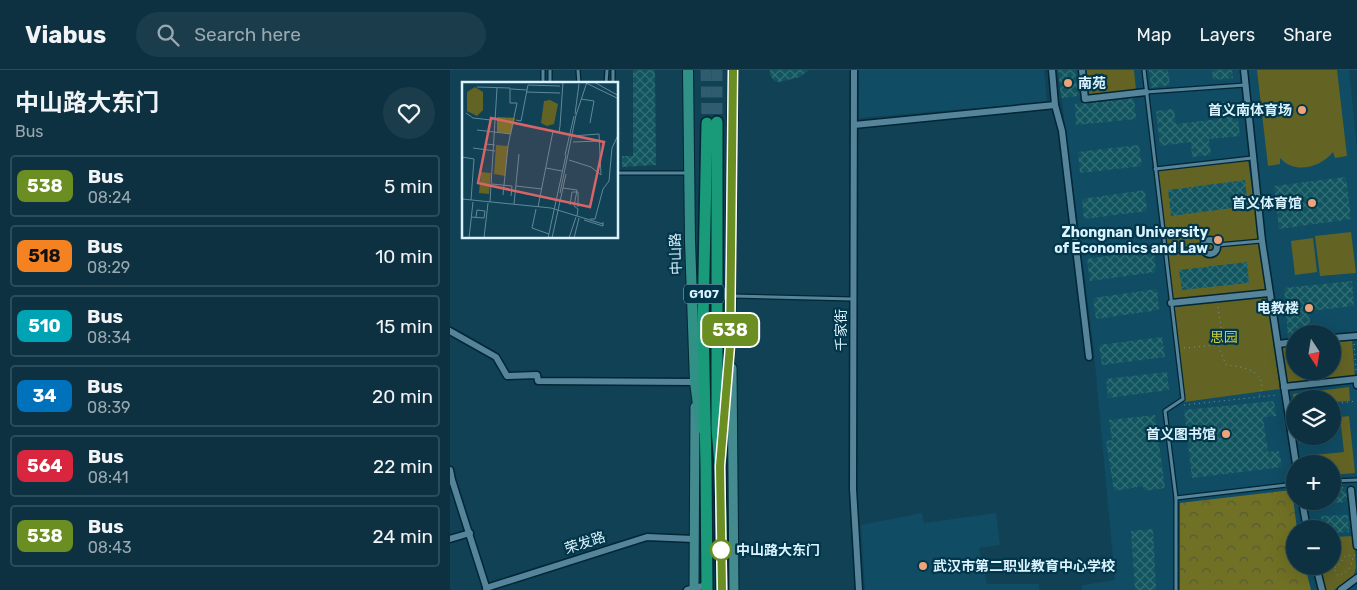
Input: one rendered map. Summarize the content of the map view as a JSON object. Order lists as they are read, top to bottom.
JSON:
{
  "streets": {
    "highway": ["中山路", "G107"],
    "street": ["千家街", "荣发路"]
  },
  "parks": ["思园"],
  "places": [
    "南苑",
    "首义南体育场",
    "首义体育馆",
    "Zhongnan University of Economics and Law",
    "电教楼",
    "首义图书馆",
    "中山路大东门",
    "武汉市第二职业教育中心学校"
  ],
  "lines": ["bus line 538"],
  "north": "bottom",
  "page": {
    "header": "Viabus",
    "search": "Search here",
    "nav": ["Map", "Layers", "Share"],
    "heading": ["中山路大东门", "Bus"],
    "on_map": "538",
    "list": [
      {
        "mark": "538",
        "name": "Bus",
        "note": "08:24",
        "value": "5 min"
      },
      {
        "mark": "518",
        "name": "Bus",
        "note": "08:29",
        "value": "10 min"
      },
      {
        "mark": "510",
        "name": "Bus",
        "note": "08:34",
        "value": "15 min"
      },
      {
        "mark": "34",
        "name": "Bus",
        "note": "08:39",
        "value": "20 min"
      },
      {
        "mark": "564",
        "name": "Bus",
        "note": "08:41",
        "value": "22 min"
      },
      {
        "mark": "538",
        "name": "Bus",
        "note": "08:43",
        "value": "24 min"
      }
    ],
    "map_buttons": ["+", "−"]
  }
}
